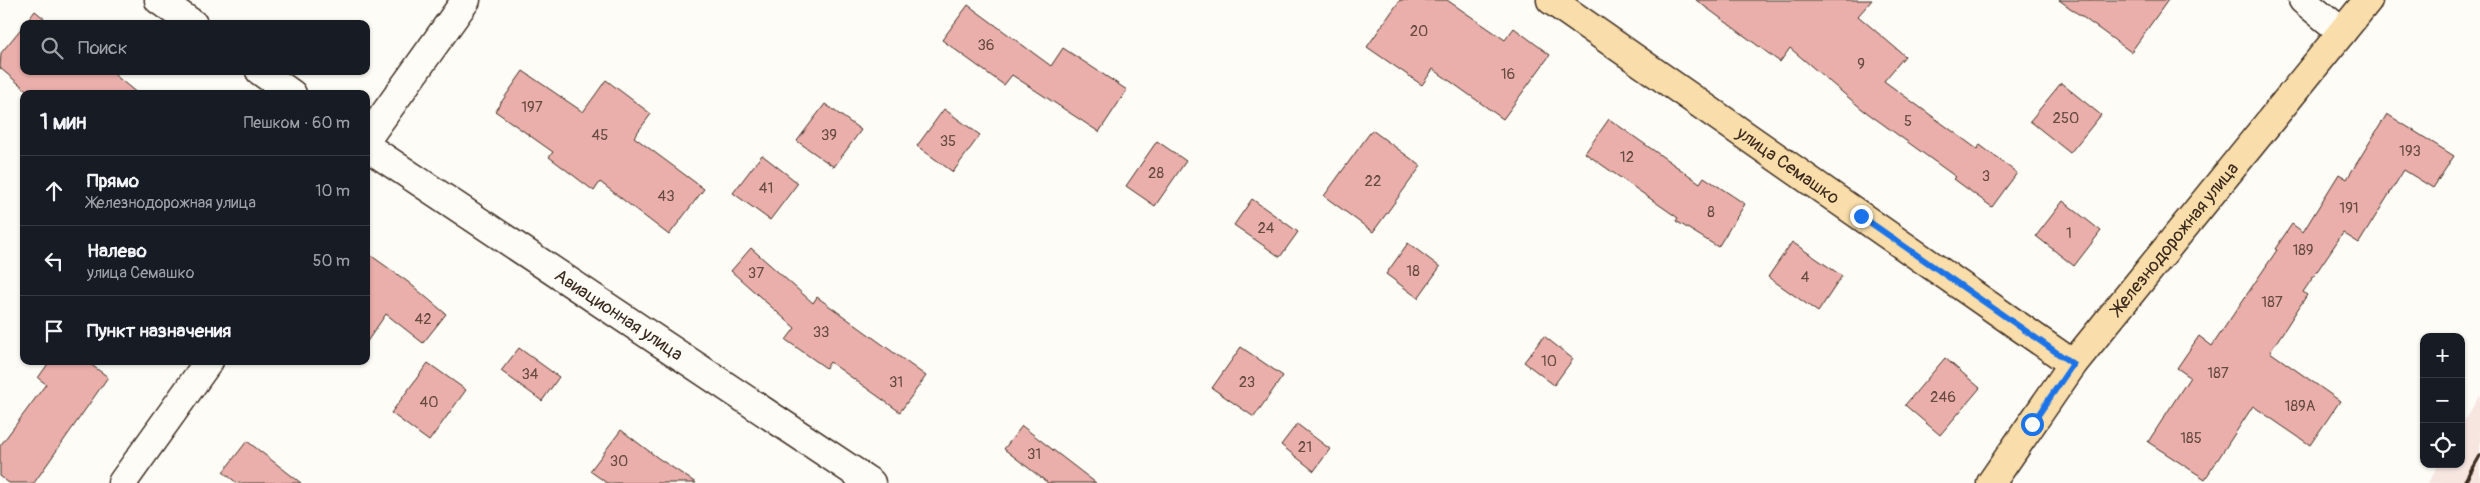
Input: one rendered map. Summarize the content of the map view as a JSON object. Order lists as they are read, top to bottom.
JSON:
{
  "streets": {
    "main road": ["улица Семашко", "Железнодорожная улица"],
    "street": ["Авиационная улица"]
  },
  "crossings": [
    ["улица Семашко", "Железнодорожная улица"]
  ],
  "house_numbers": [
    "20",
    "36",
    "9",
    "16",
    "197",
    "250",
    "5",
    "45",
    "39",
    "35",
    "193",
    "12",
    "28",
    "3",
    "22",
    "41",
    "43",
    "191",
    "8",
    "24",
    "1",
    "189",
    "18",
    "37",
    "4",
    "187",
    "42",
    "33",
    "10",
    "187",
    "34",
    "31",
    "23",
    "246",
    "40",
    "189А",
    "185",
    "21",
    "31",
    "30"
  ],
  "page": {
    "search": "Поиск",
    "heading": ["1 мин", "Пешком · 60 m"],
    "list": [
      ["Прямо", "Железнодорожная улица", "10 m"],
      ["Налево", "улица Семашко", "50 m"],
      "Пункт назначения"
    ],
    "map_buttons": ["+", "−"]
  }
}
